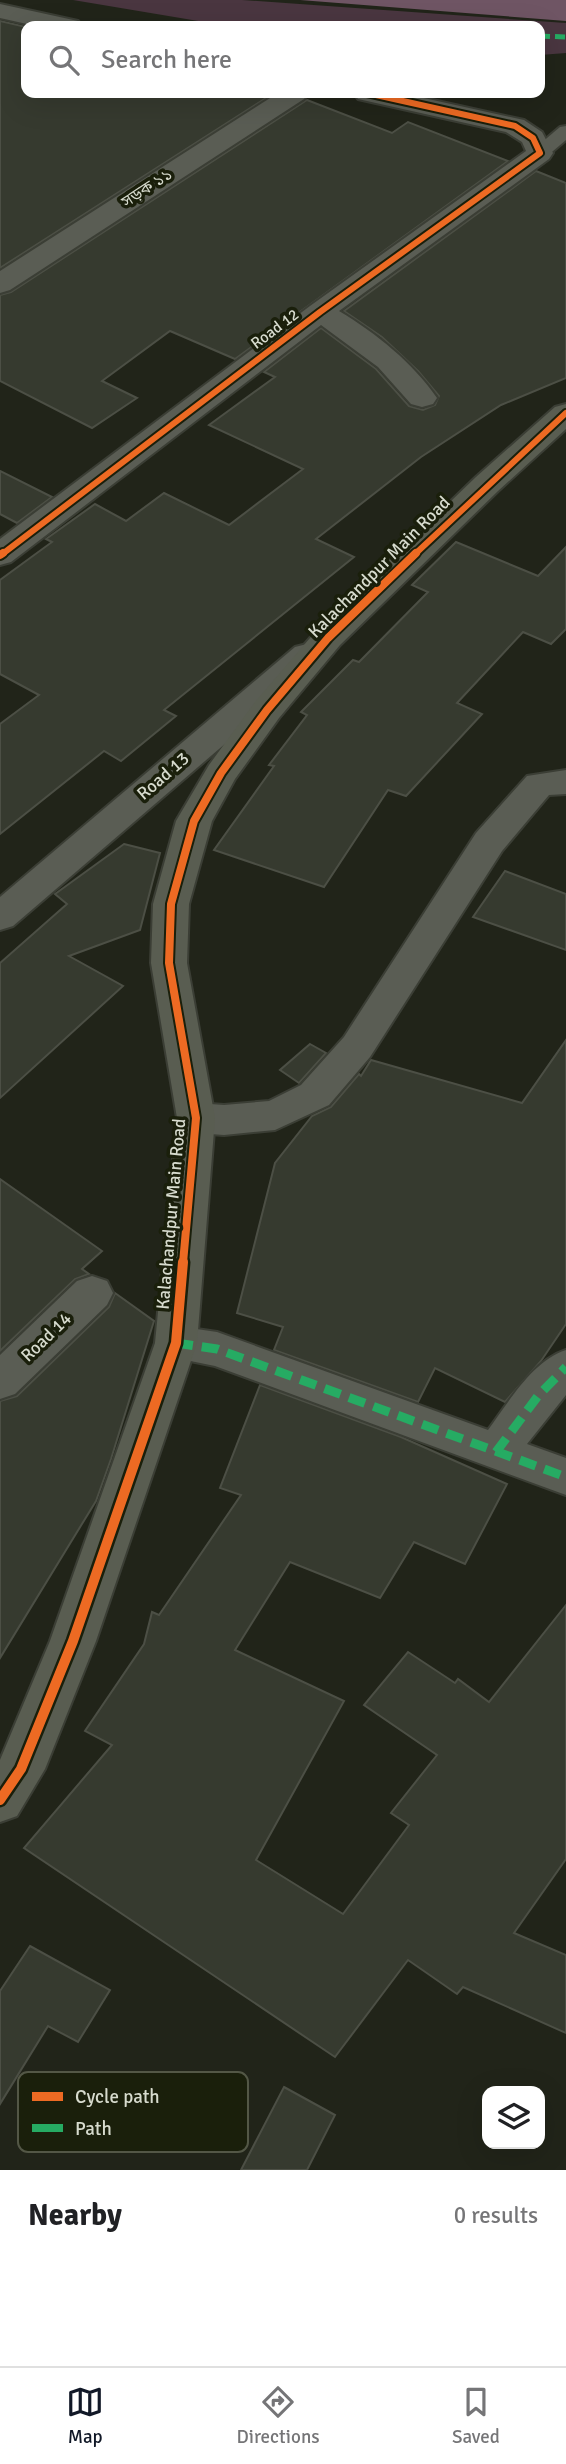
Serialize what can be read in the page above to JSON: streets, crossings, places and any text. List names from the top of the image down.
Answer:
{
  "streets": {
    "street": [
      "সড়ক ১১",
      "Road 12",
      "Kalachandpur Main Road",
      "Road 13",
      "Road 14"
    ]
  },
  "crossings": [
    ["Kalachandpur Main Road", "Road 13"]
  ],
  "legend": ["Cycle path", "Path"],
  "page": {
    "search": "Search here",
    "heading": ["Nearby", "0 results"],
    "nav": ["Map", "Directions", "Saved"]
  }
}
